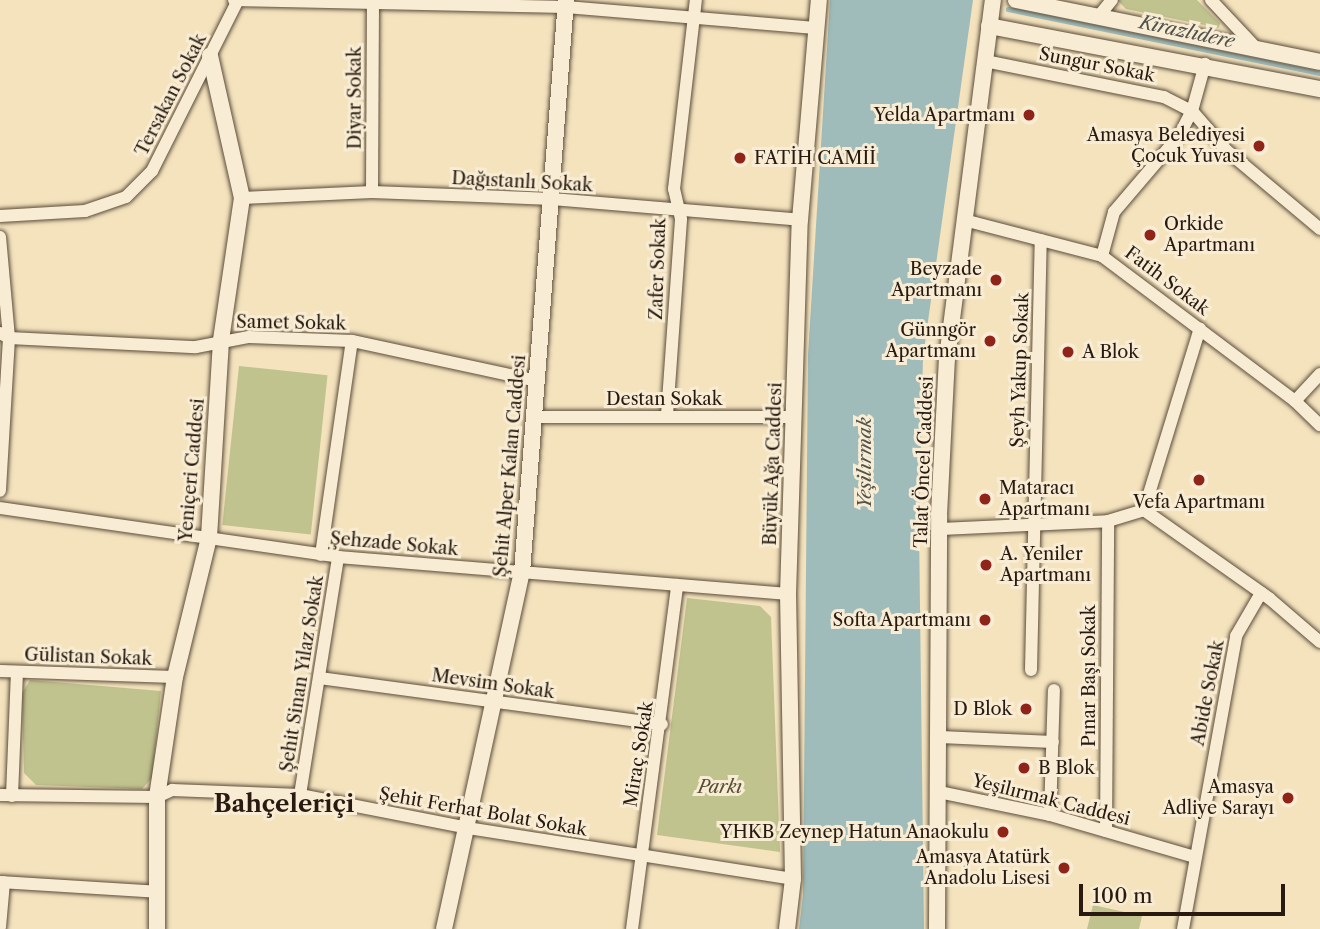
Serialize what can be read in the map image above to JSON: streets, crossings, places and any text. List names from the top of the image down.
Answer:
{
  "streets": {
    "street": [
      "Sungur Sokak",
      "Tersakan Sokak",
      "Diyar Sokak",
      "Dağıstanlı Sokak",
      "Zafer Sokak",
      "Fatih Sokak",
      "Samet Sokak",
      "Şeyh Yakup Sokak",
      "Destan Sokak",
      "Talat Öncel Caddesi",
      "Büyük Ağa Caddesi",
      "Şehit Alper Kalan Caddesi",
      "Yeniçeri Caddesi",
      "Şehzade Sokak",
      "Gülistan Sokak",
      "Şehit Sinan Yılaz Sokak",
      "Pınar Başı Sokak",
      "Mevsim Sokak",
      "Abide Sokak",
      "Miraç Sokak",
      "Yeşilırmak Caddesi",
      "Şehit Ferhat Bolat Sokak"
    ]
  },
  "crossings": [
    ["Sungur Sokak", "Talat Öncel Caddesi"],
    ["Tersakan Sokak", "Yeniçeri Caddesi"],
    ["Diyar Sokak", "Dağıstanlı Sokak"],
    ["Dağıstanlı Sokak", "Zafer Sokak"],
    ["Dağıstanlı Sokak", "Büyük Ağa Caddesi"],
    ["Dağıstanlı Sokak", "Şehit Alper Kalan Caddesi"],
    ["Dağıstanlı Sokak", "Yeniçeri Caddesi"],
    ["Zafer Sokak", "Destan Sokak"],
    ["Fatih Sokak", "Şeyh Yakup Sokak"],
    ["Fatih Sokak", "Talat Öncel Caddesi"],
    ["Samet Sokak", "Şehit Alper Kalan Caddesi"],
    ["Samet Sokak", "Yeniçeri Caddesi"],
    ["Destan Sokak", "Büyük Ağa Caddesi"],
    ["Destan Sokak", "Şehit Alper Kalan Caddesi"],
    ["Talat Öncel Caddesi", "Yeşilırmak Caddesi"],
    ["Büyük Ağa Caddesi", "Şehzade Sokak"],
    ["Büyük Ağa Caddesi", "Şehit Ferhat Bolat Sokak"],
    ["Şehit Alper Kalan Caddesi", "Şehzade Sokak"],
    ["Şehit Alper Kalan Caddesi", "Mevsim Sokak"],
    ["Şehit Alper Kalan Caddesi", "Şehit Ferhat Bolat Sokak"],
    ["Yeniçeri Caddesi", "Şehzade Sokak"],
    ["Yeniçeri Caddesi", "Gülistan Sokak"],
    ["Yeniçeri Caddesi", "Şehit Ferhat Bolat Sokak"],
    ["Şehzade Sokak", "Şehit Sinan Yılaz Sokak"],
    ["Şehzade Sokak", "Miraç Sokak"],
    ["Şehit Sinan Yılaz Sokak", "Mevsim Sokak"],
    ["Şehit Sinan Yılaz Sokak", "Şehit Ferhat Bolat Sokak"],
    ["Pınar Başı Sokak", "Yeşilırmak Caddesi"],
    ["Mevsim Sokak", "Miraç Sokak"],
    ["Abide Sokak", "Yeşilırmak Caddesi"],
    ["Miraç Sokak", "Şehit Ferhat Bolat Sokak"]
  ],
  "districts": ["Bahçeleriçi"],
  "water": ["Kirazlıdere", "Yeşilırmak"],
  "parks": ["Parkı"],
  "places": [
    "Yelda Apartmanı",
    "Amasya Belediyesi Çocuk Yuvası",
    "FATİH CAMİİ",
    "Orkide Apartmanı",
    "Beyzade Apartmanı",
    "Günngör Apartmanı",
    "A Blok",
    "Vefa Apartmanı",
    "Mataracı Apartmanı",
    "A. Yeniler Apartmanı",
    "Softa Apartmanı",
    "D Blok",
    "B Blok",
    "Amasya Adliye Sarayı",
    "YHKB Zeynep Hatun Anaokulu",
    "Amasya Atatürk Anadolu Lisesi"
  ],
  "scale_bar": "100 m"
}
